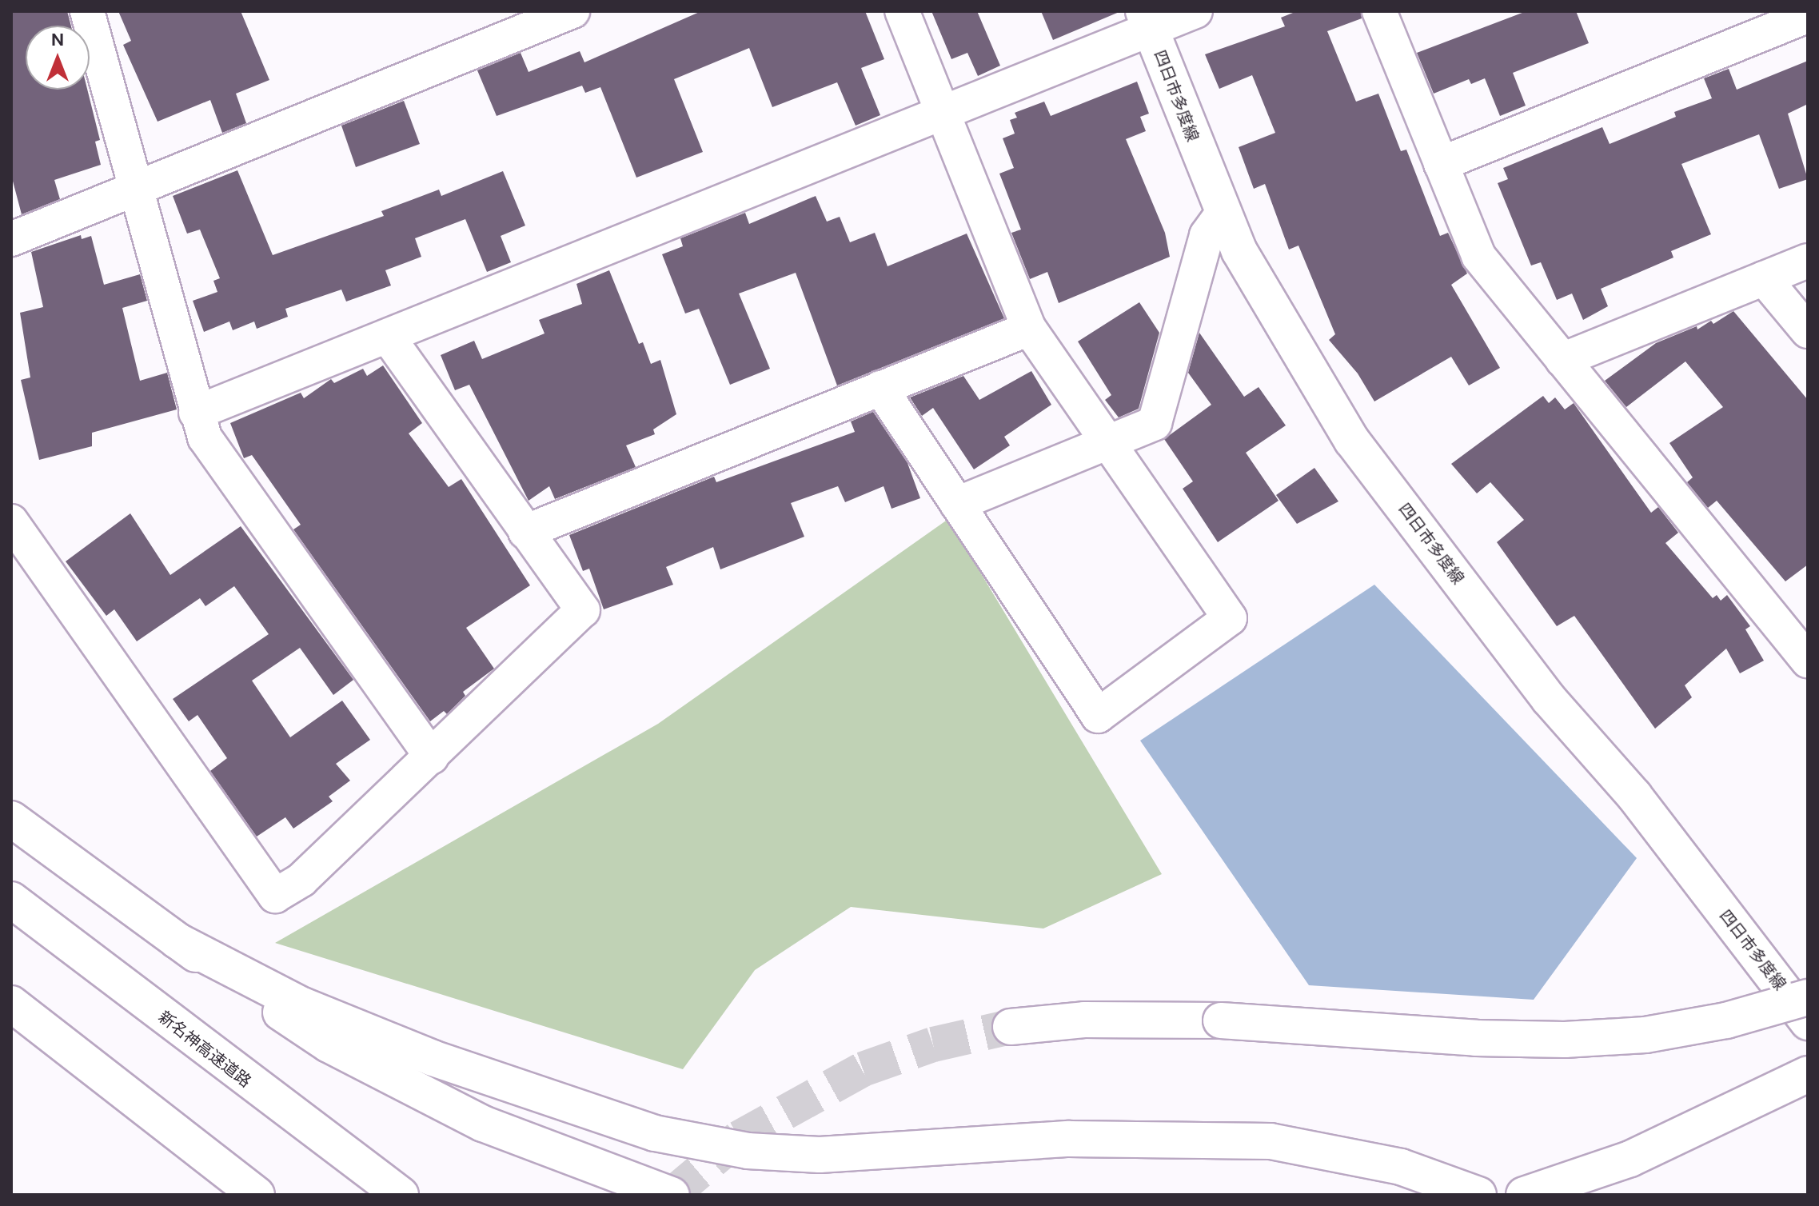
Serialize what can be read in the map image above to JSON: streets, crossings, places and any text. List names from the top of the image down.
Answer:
{
  "streets": {
    "main road": ["四日市多度線", "新名神高速道路"]
  },
  "north": "top"
}
